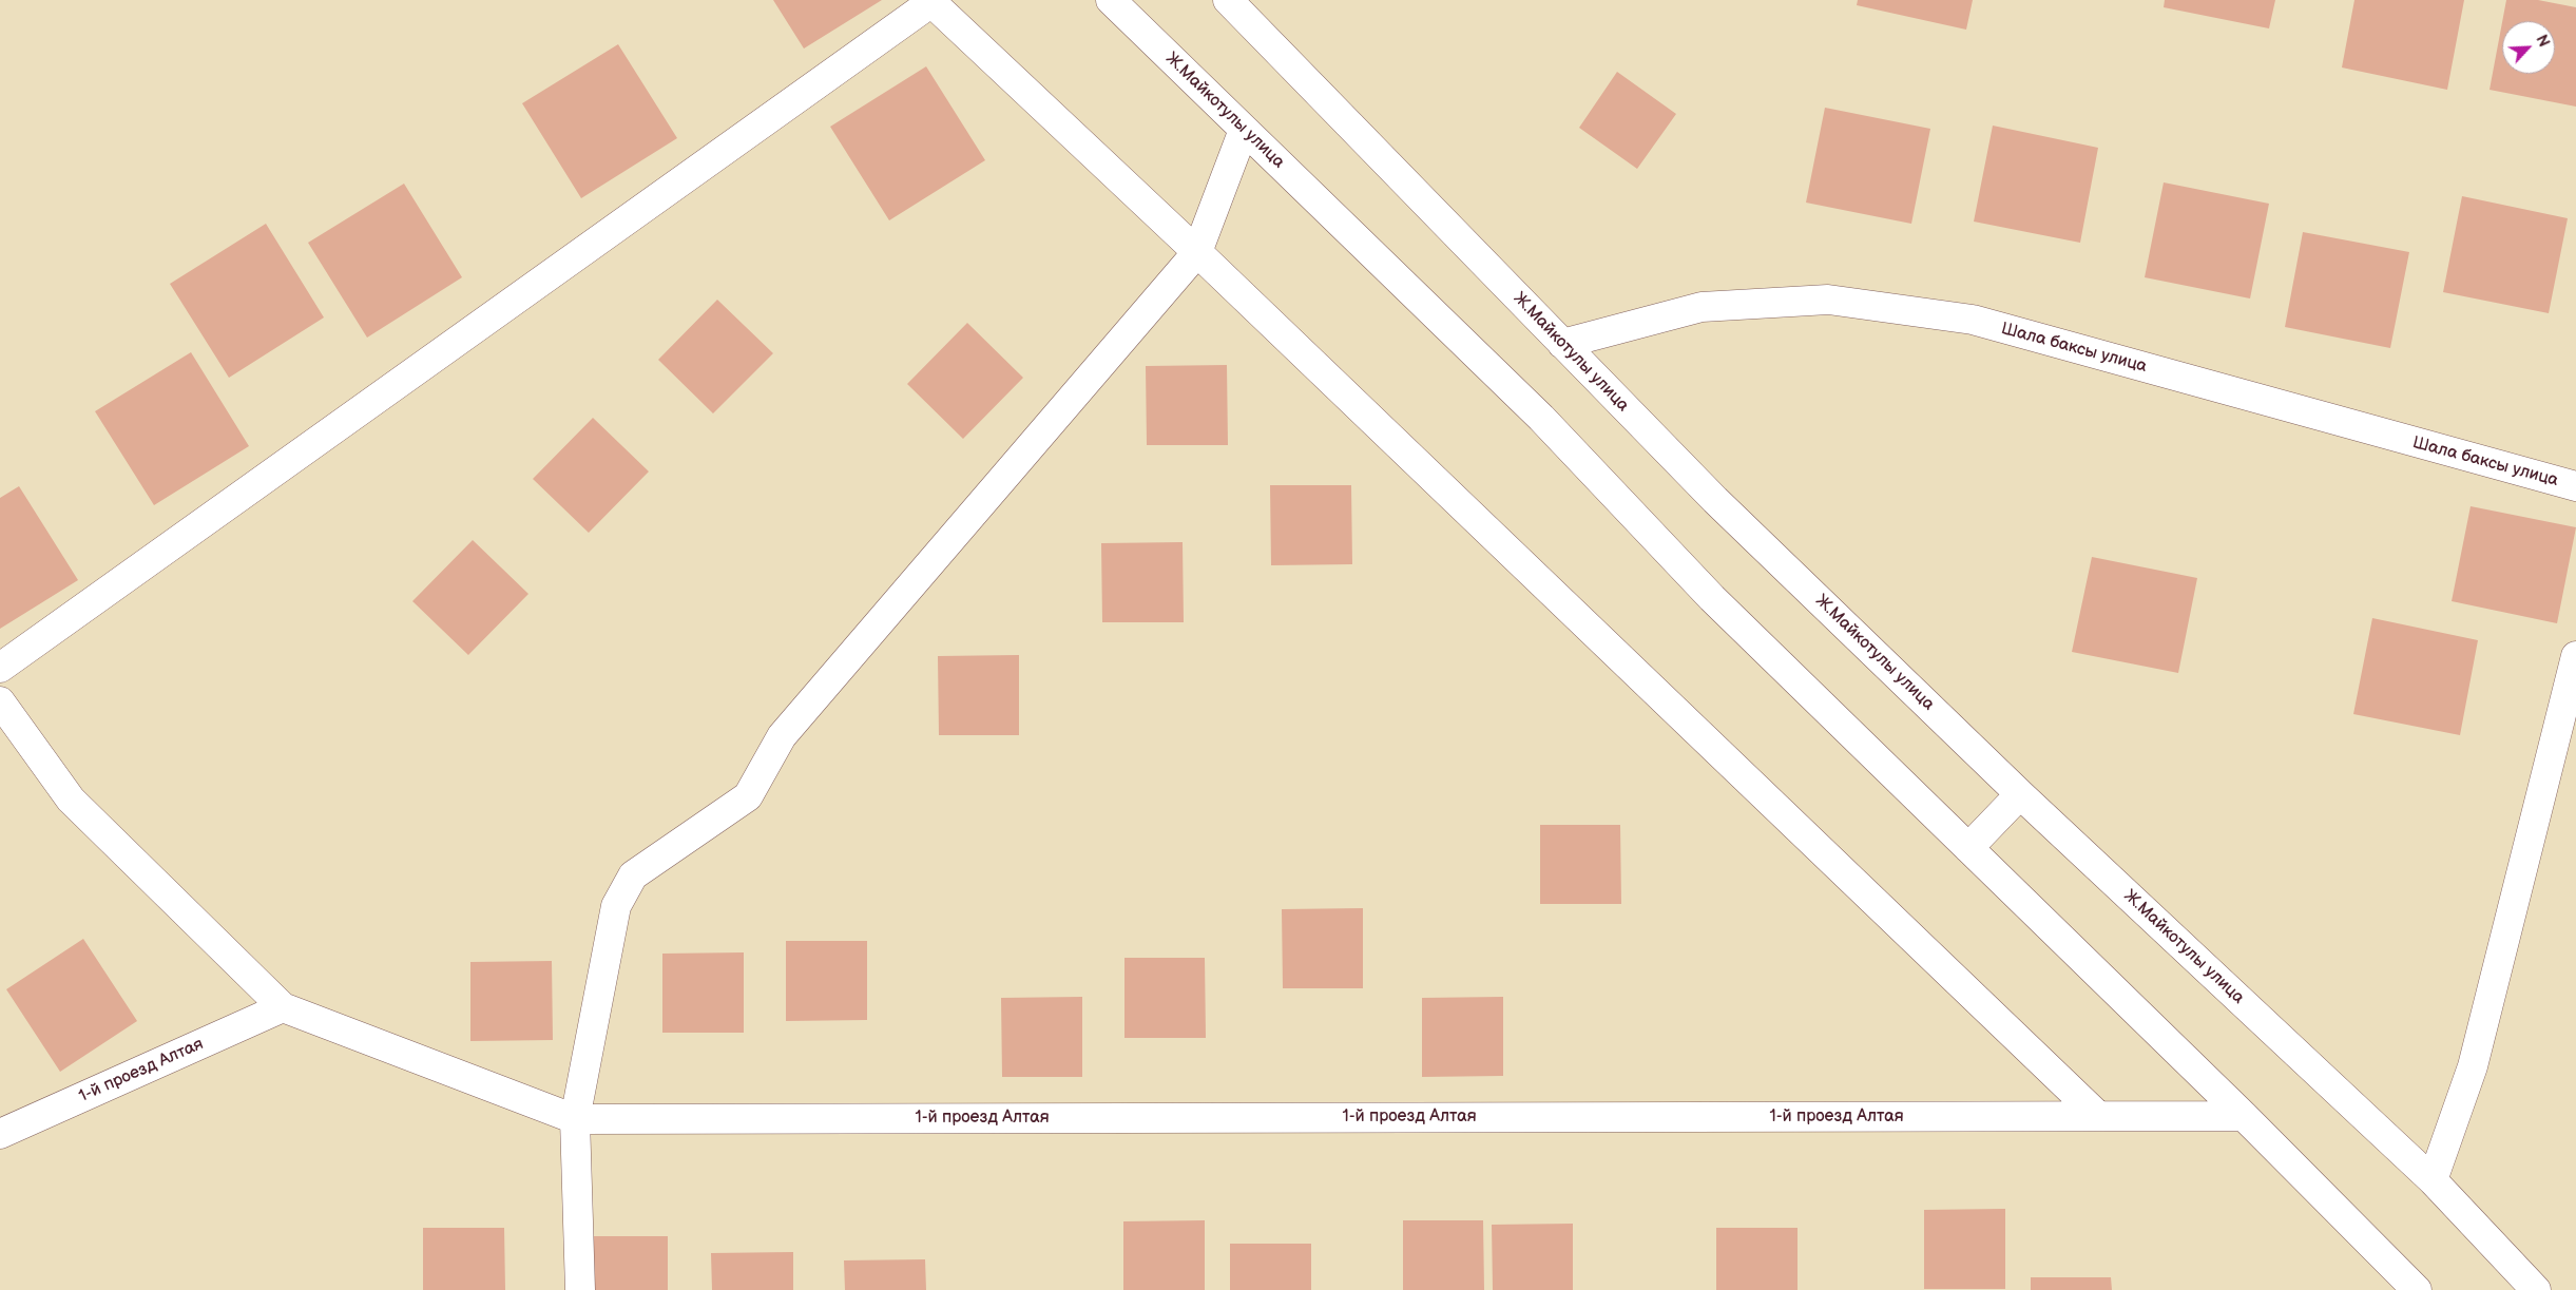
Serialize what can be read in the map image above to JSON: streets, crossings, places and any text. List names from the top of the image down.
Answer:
{
  "streets": {
    "street": ["Ж.Майкотулы улица", "Шала баксы улица", "1-й проезд Алтая"]
  },
  "crossings": [
    ["Ж.Майкотулы улица", "Шала баксы улица"],
    ["Ж.Майкотулы улица", "1-й проезд Алтая"]
  ],
  "north": "top right"
}
